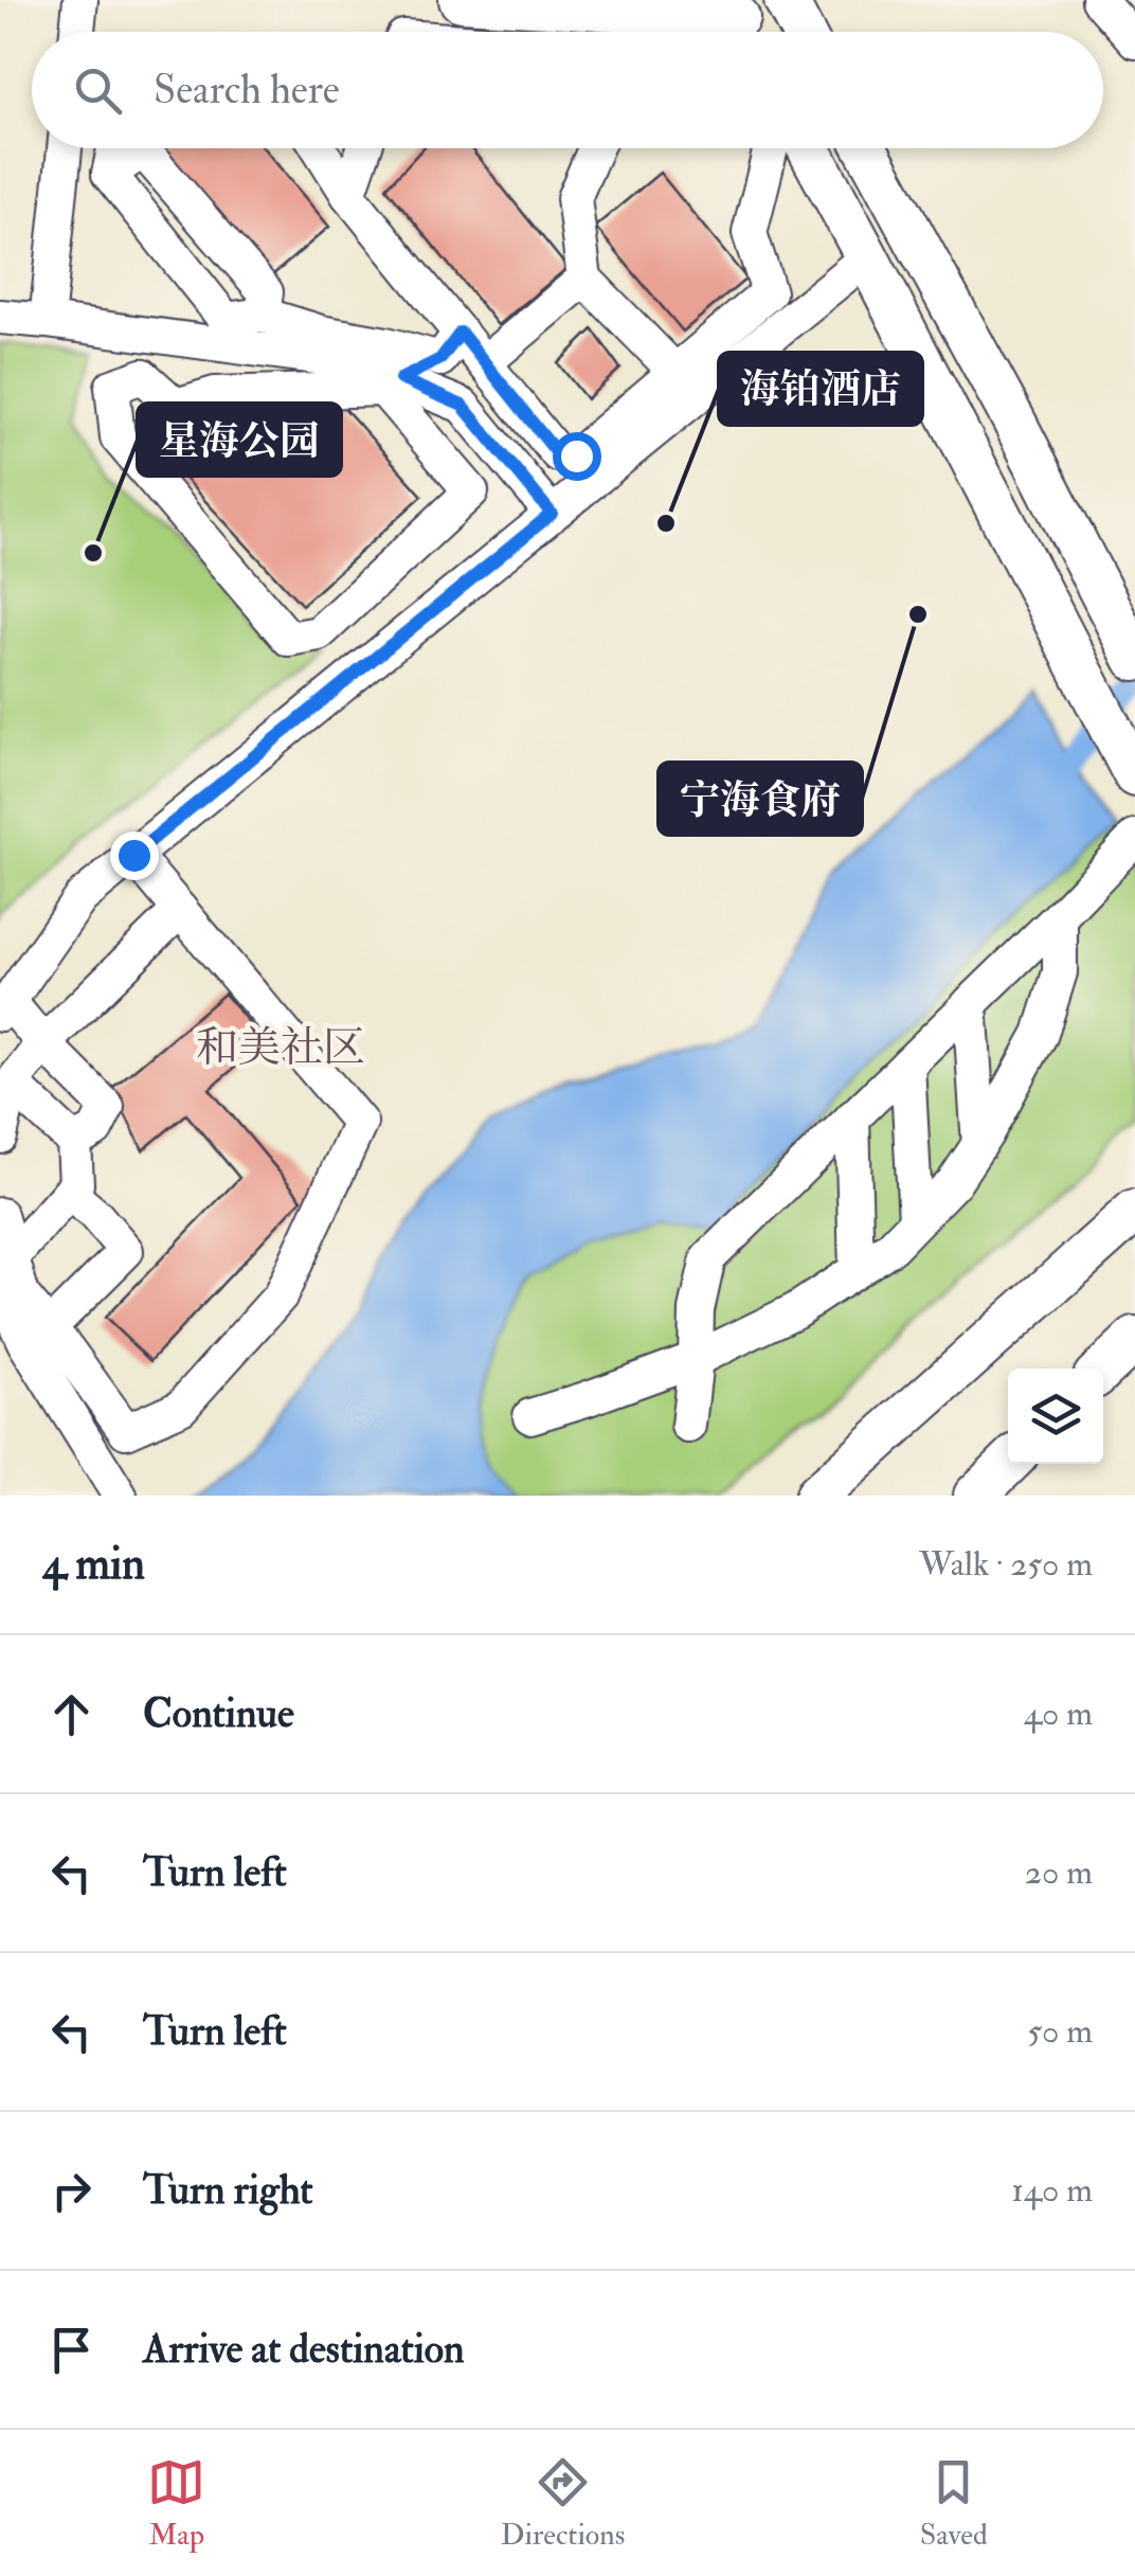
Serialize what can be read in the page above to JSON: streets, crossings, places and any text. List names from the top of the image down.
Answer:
{
  "districts": ["和美社区"],
  "places": ["海铂酒店", "星海公园", "宁海食府"],
  "page": {
    "search": "Search here",
    "heading": ["4 min", "Walk · 250 m"],
    "list": [
      ["Continue", "40 m"],
      ["Turn left", "20 m"],
      ["Turn left", "50 m"],
      ["Turn right", "140 m"],
      "Arrive at destination"
    ],
    "nav": ["Map", "Directions", "Saved"]
  }
}
